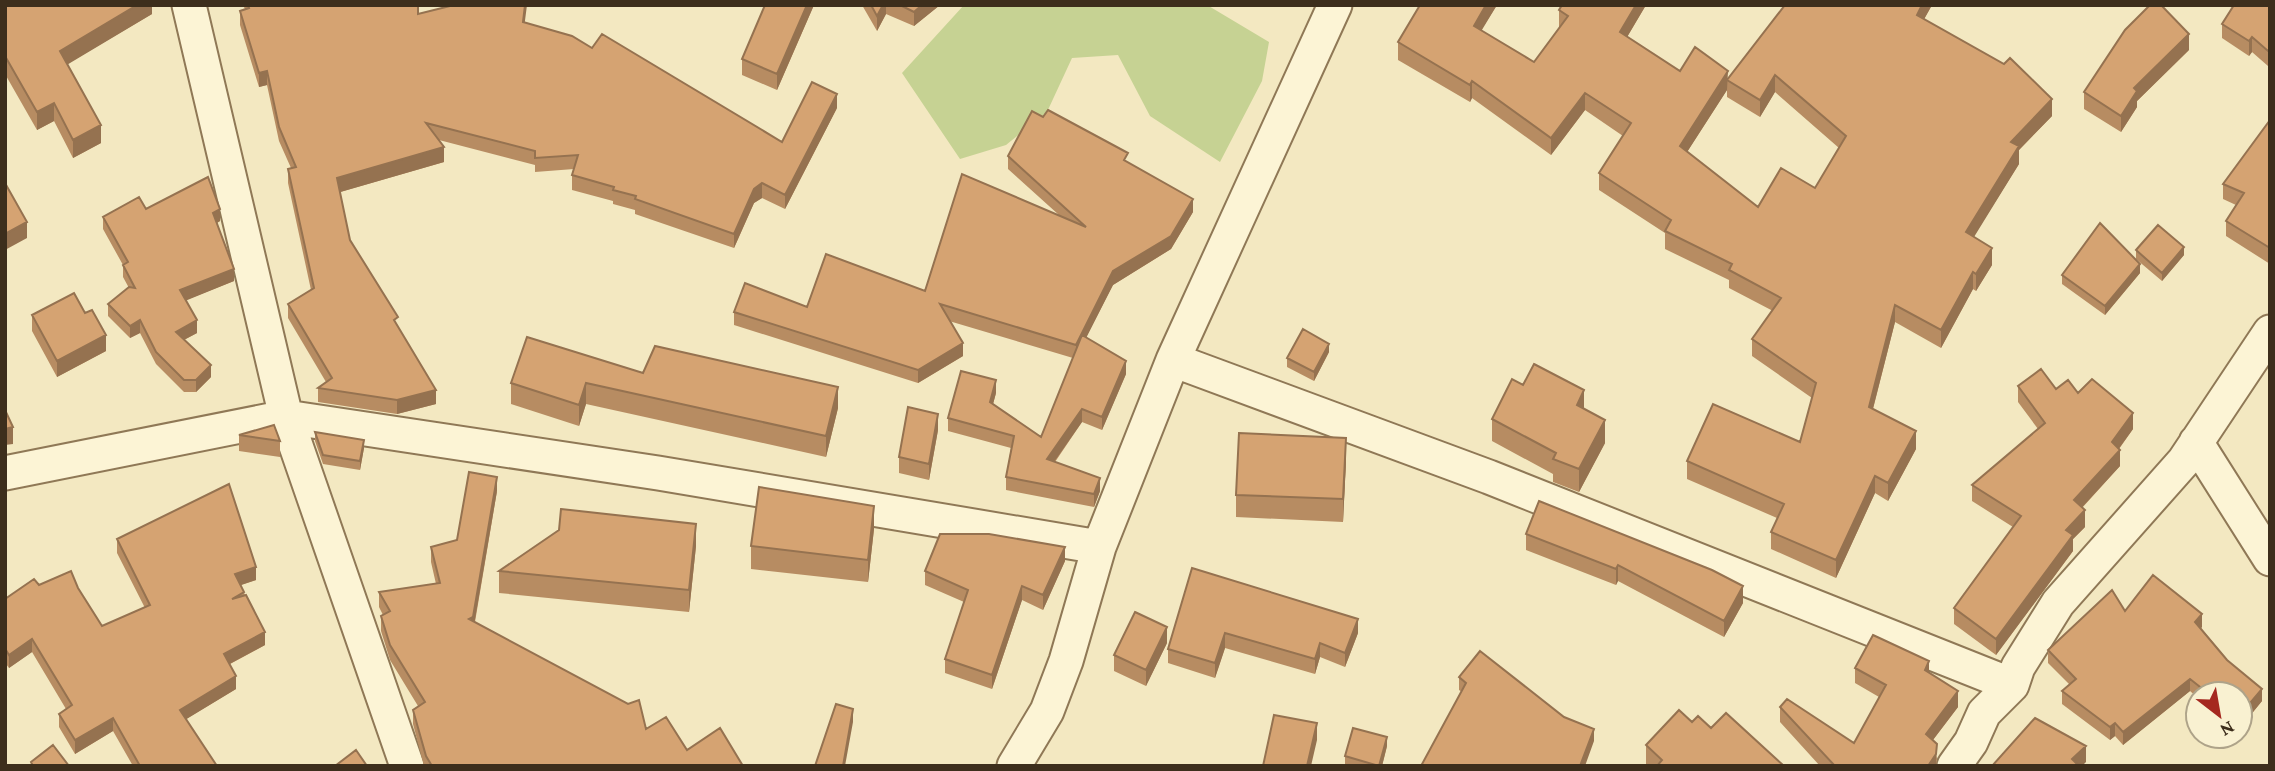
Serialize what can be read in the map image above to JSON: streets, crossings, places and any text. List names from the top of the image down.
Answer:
{
  "north": "bottom right"
}
